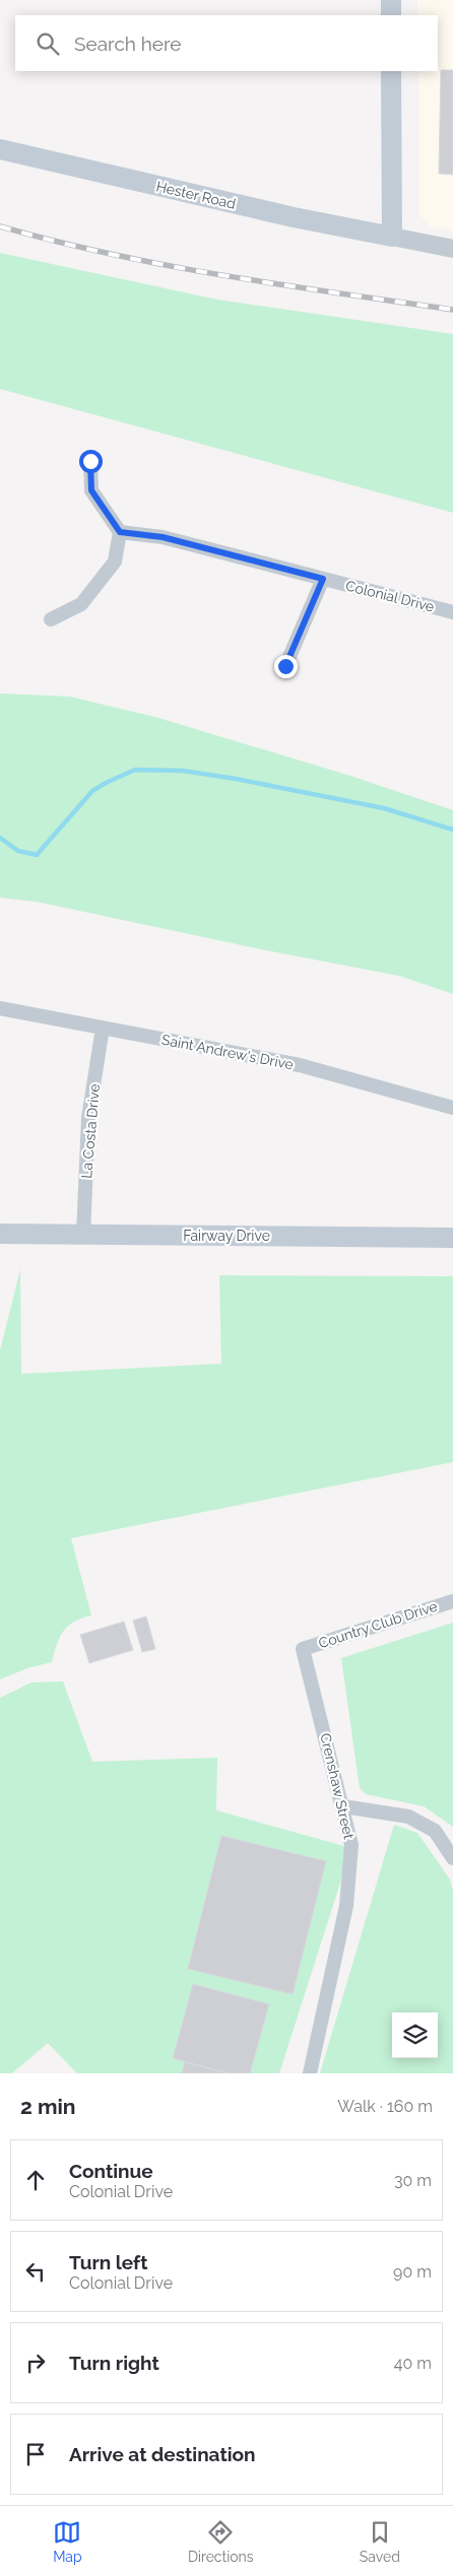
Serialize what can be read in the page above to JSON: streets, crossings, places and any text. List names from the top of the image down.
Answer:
{
  "streets": {
    "main road": ["Hester Road", "Fairway Drive"],
    "street": [
      "Colonial Drive",
      "Saint Andrew's Drive",
      "La Costa Drive",
      "Country Club Drive",
      "Crenshaw Street"
    ]
  },
  "crossings": [
    ["Saint Andrew's Drive", "La Costa Drive"],
    ["La Costa Drive", "Fairway Drive"],
    ["Country Club Drive", "Crenshaw Street"]
  ],
  "page": {
    "search": "Search here",
    "heading": ["2 min", "Walk · 160 m"],
    "list": [
      ["Continue", "Colonial Drive", "30 m"],
      ["Turn left", "Colonial Drive", "90 m"],
      ["Turn right", "40 m"],
      "Arrive at destination"
    ],
    "nav": ["Map", "Directions", "Saved"]
  }
}
